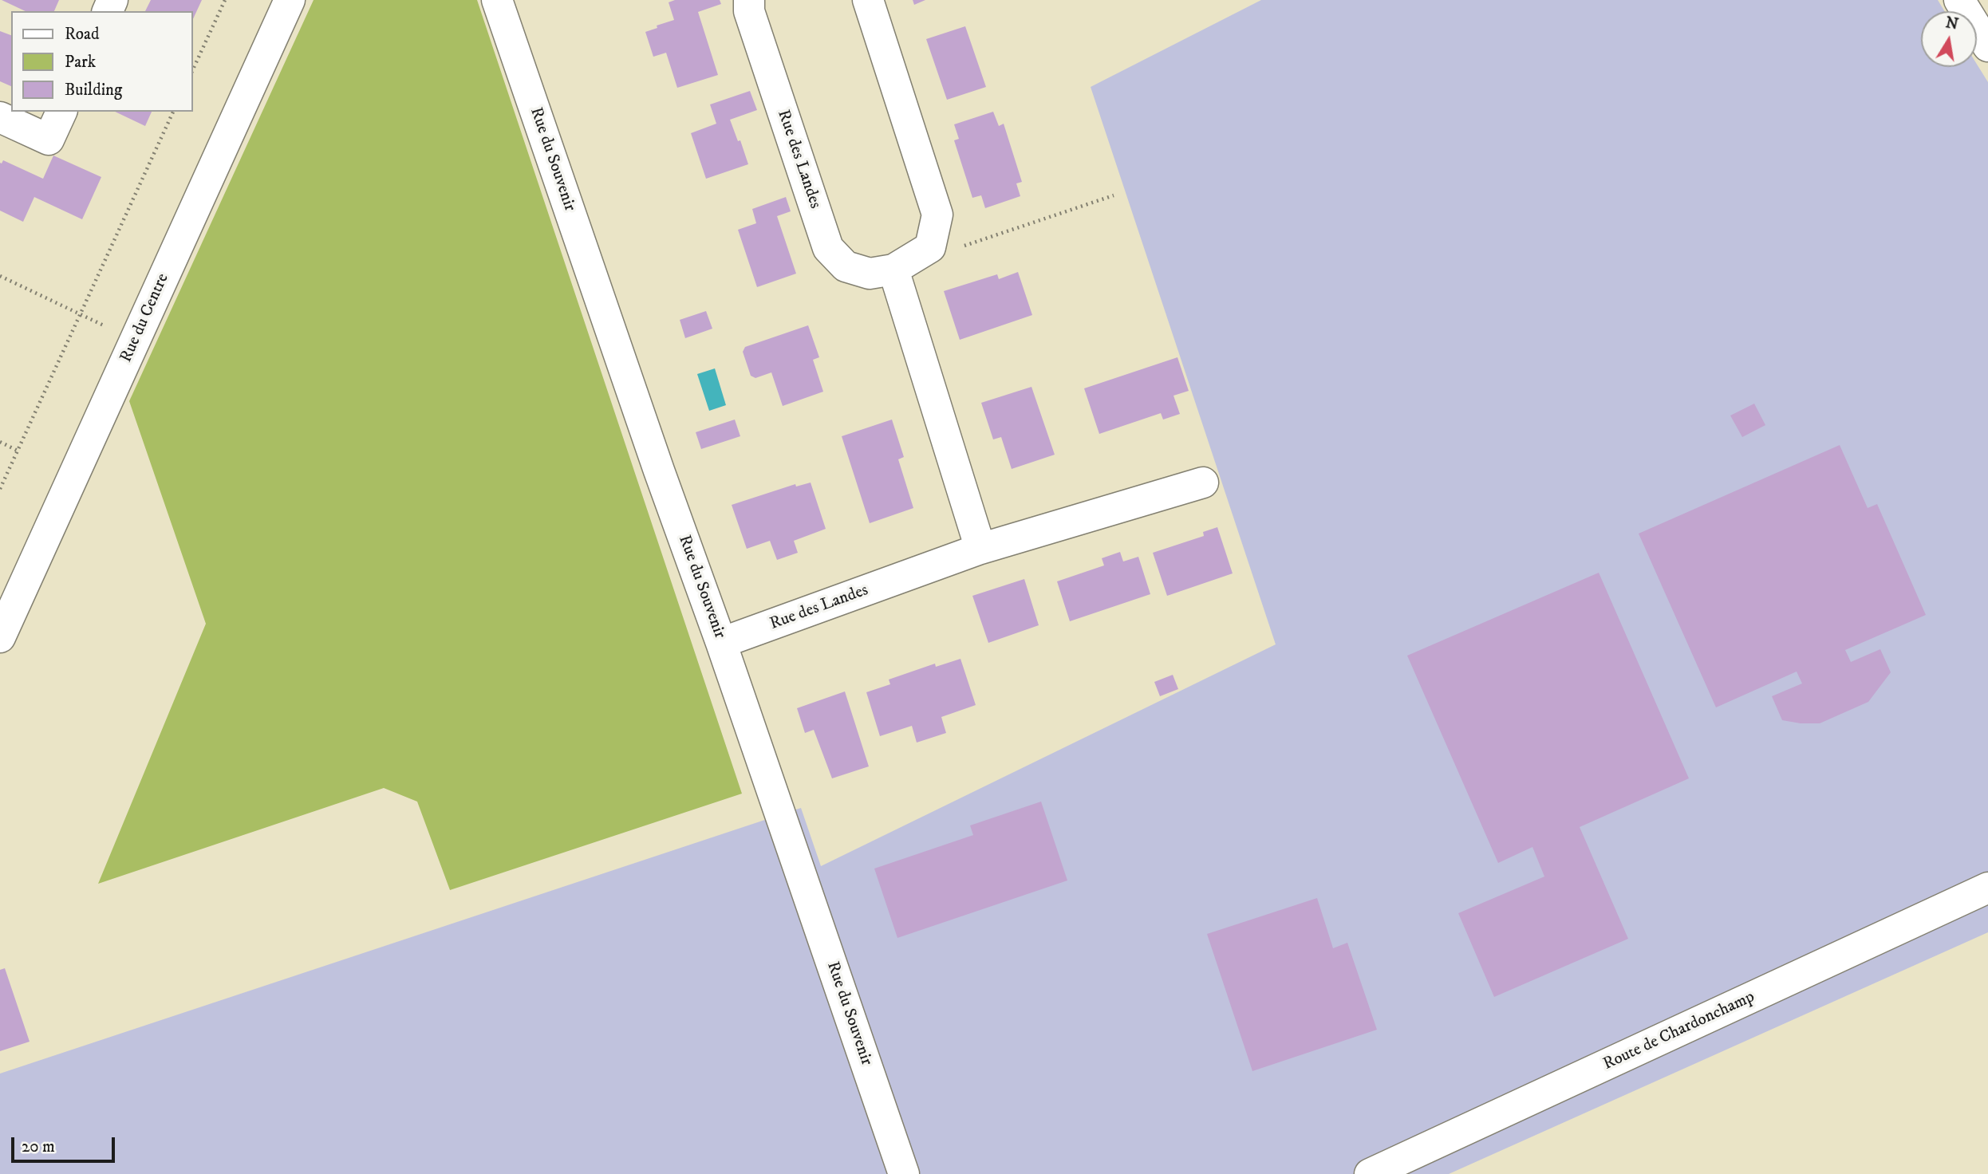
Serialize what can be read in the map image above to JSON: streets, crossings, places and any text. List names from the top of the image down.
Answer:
{
  "streets": {
    "street": [
      "Rue du Souvenir",
      "Rue des Landes",
      "Rue du Centre",
      "Route de Chardonchamp"
    ]
  },
  "crossings": [
    ["Rue du Souvenir", "Rue des Landes"]
  ],
  "legend": ["Road", "Park", "Building"],
  "scale_bar": "20 m",
  "north": "top"
}
